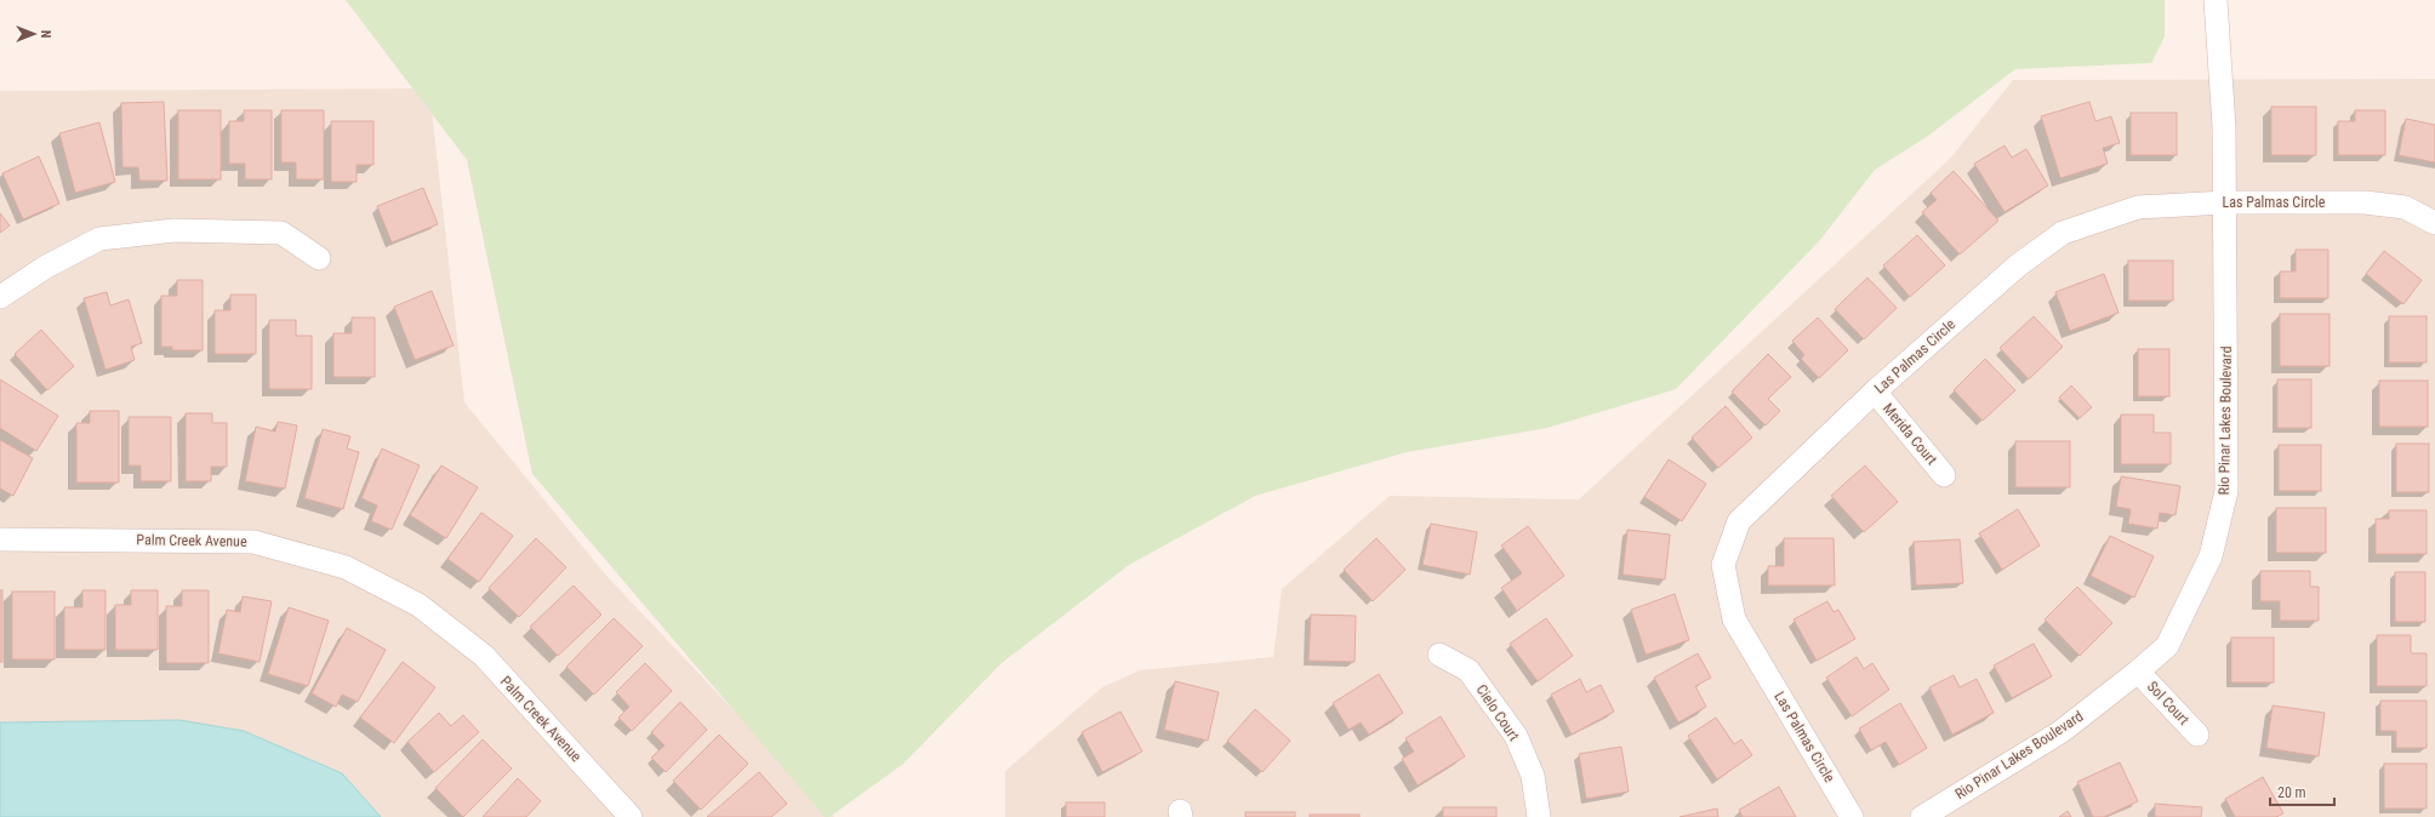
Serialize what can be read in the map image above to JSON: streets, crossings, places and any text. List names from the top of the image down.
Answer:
{
  "streets": {
    "street": [
      "Las Palmas Circle",
      "Rio Pinar Lakes Boulevard",
      "Merida Court",
      "Palm Creek Avenue",
      "Sol Court",
      "Cielo Court"
    ]
  },
  "crossings": [
    ["Las Palmas Circle", "Rio Pinar Lakes Boulevard"],
    ["Las Palmas Circle", "Merida Court"],
    ["Rio Pinar Lakes Boulevard", "Sol Court"]
  ],
  "scale_bar": "20 m",
  "north": "right"
}
